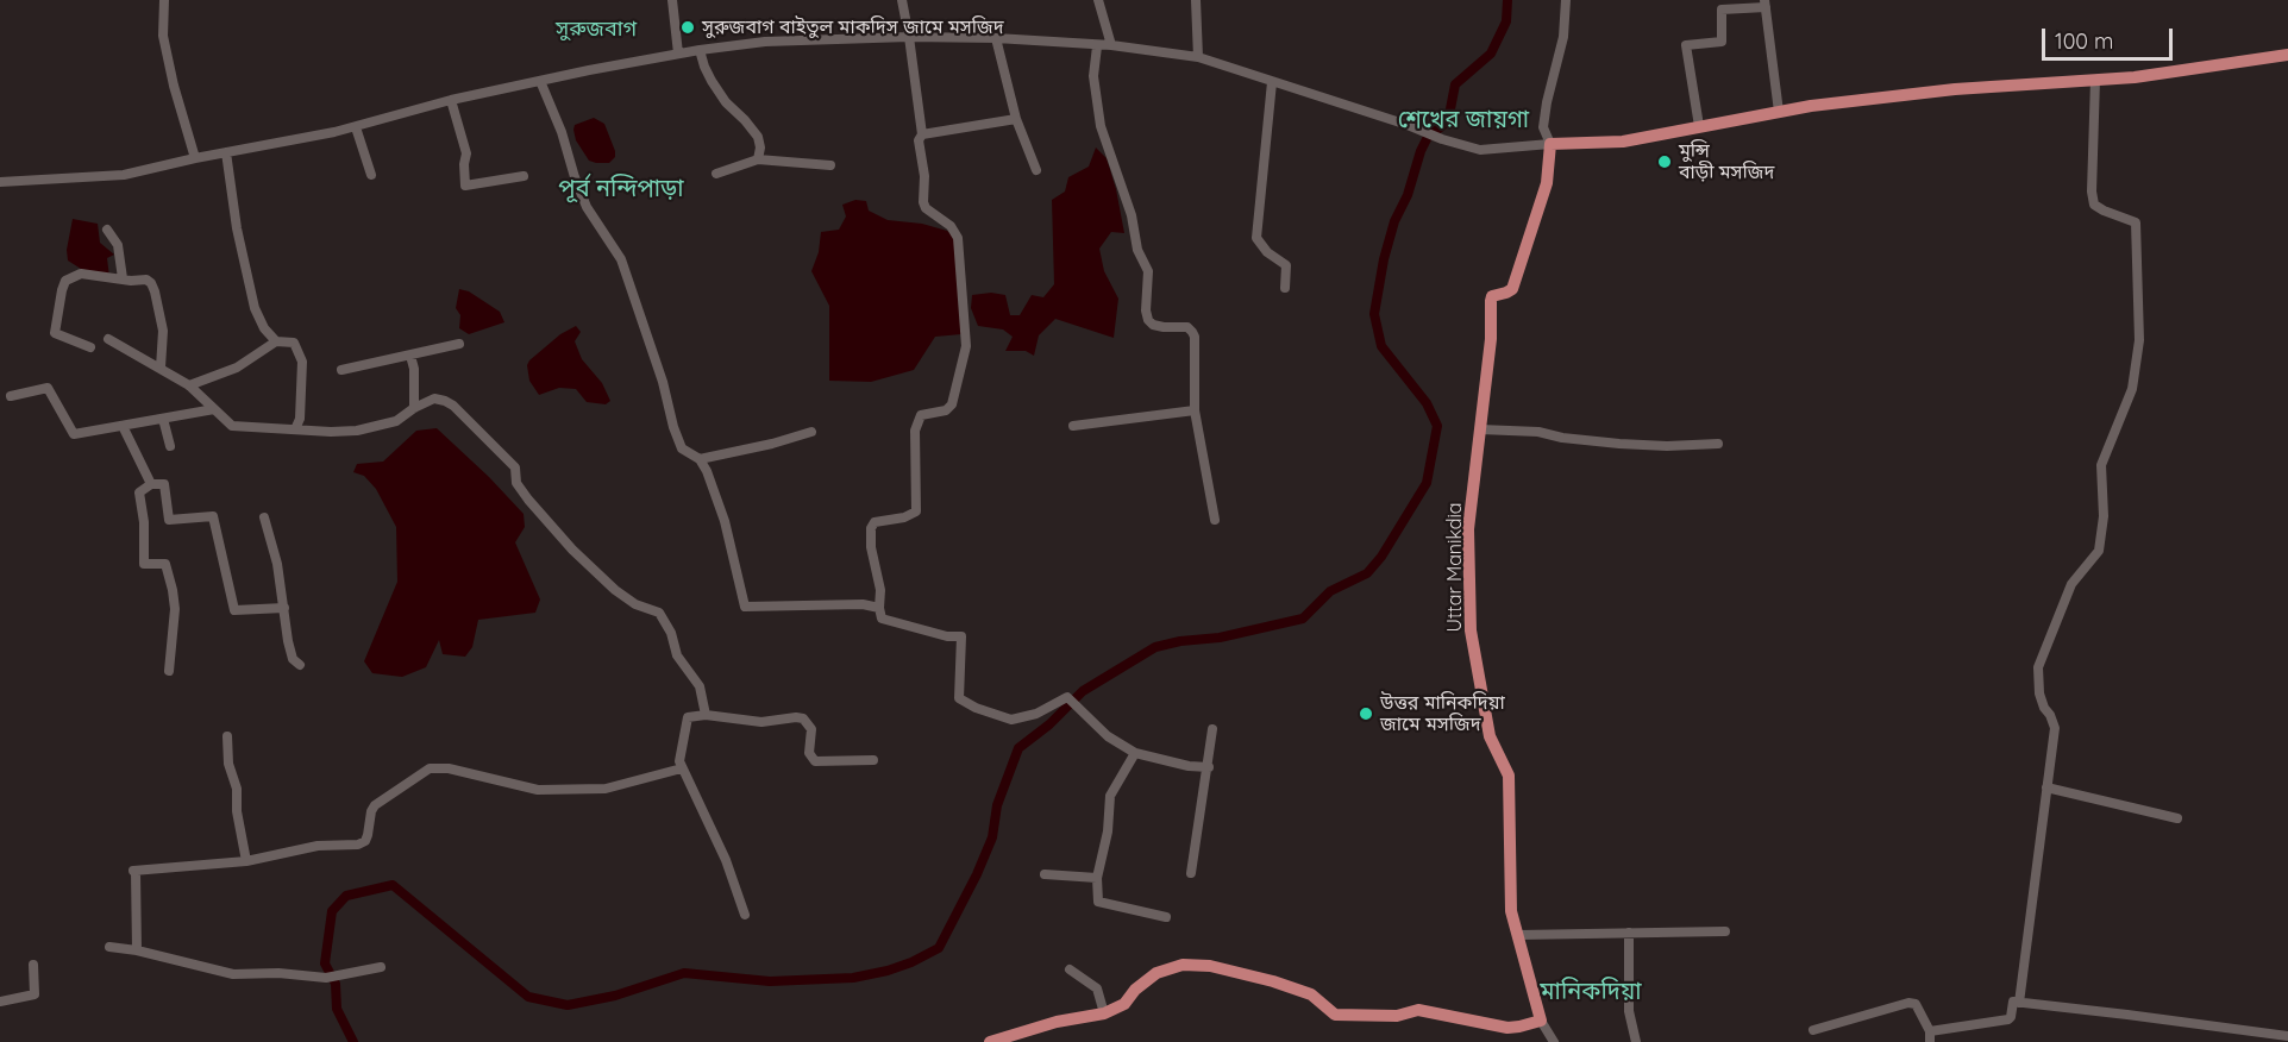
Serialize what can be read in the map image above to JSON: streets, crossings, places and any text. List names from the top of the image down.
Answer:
{
  "streets": {
    "main road": ["Uttar Manikdia"]
  },
  "districts": [
    "সুরুজবাগ",
    "শেখের জায়গা",
    "পূর্ব নন্দিপাড়া",
    "মানিকদিয়া"
  ],
  "places": ["সুরুজবাগ বাইতুল মাকদিস জামে মসজিদ", "মুন্সি বাড়ী মসজিদ", "উত্তর মানিকদিয়া জামে মসজিদ"],
  "scale_bar": "100 m"
}
